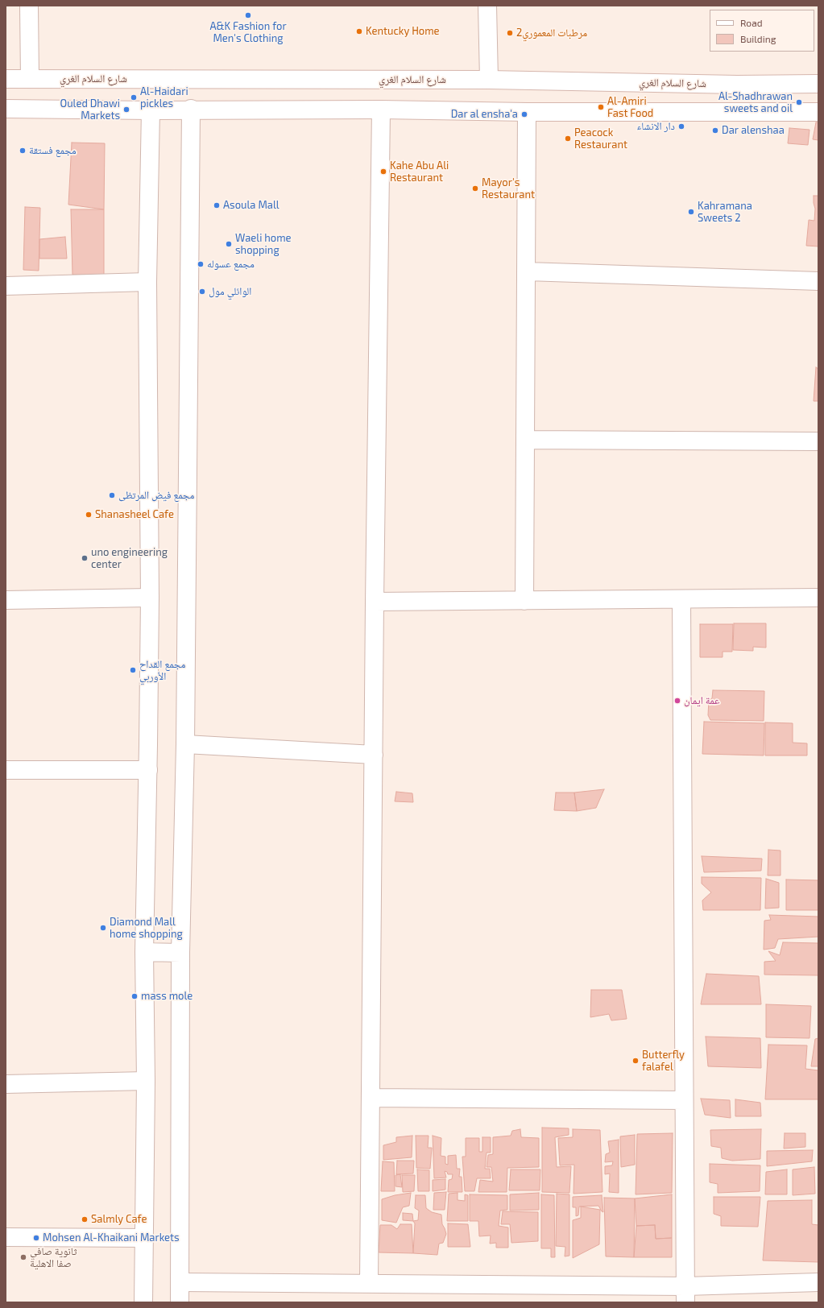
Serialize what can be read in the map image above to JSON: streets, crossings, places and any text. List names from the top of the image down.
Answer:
{
  "streets": {
    "street": ["شارع السلام الغري"]
  },
  "places": [
    "A&K Fashion for Men's Clothing",
    "Kentucky Home",
    "مرطبات المعموري2",
    "Al-Haidari pickles",
    "Al-Shadhrawan sweets and oil",
    "Al-Amiri Fast Food",
    "Ouled Dhawi Markets",
    "Dar al ensha'a",
    "دار الانشاء",
    "Dar alenshaa",
    "Peacock Restaurant",
    "مجمع فستقة",
    "Kahe Abu Ali Restaurant",
    "Mayor's Restaurant",
    "Asoula Mall",
    "Kahramana Sweets 2",
    "Waeli home shopping",
    "مجمع عسوله",
    "الوائلي مول",
    "مجمع فيض المرتظى",
    "Shanasheel Cafe",
    "uno engineering center",
    "مجمع القداح الأوربي",
    "عمة ايمان",
    "Diamond Mall home shopping",
    "mass mole",
    "Butterfly falafel",
    "Salmly Cafe",
    "Mohsen Al-Khaikani Markets",
    "ثانوية صافي صفا الاهلية"
  ],
  "legend": ["Road", "Building"]
}
